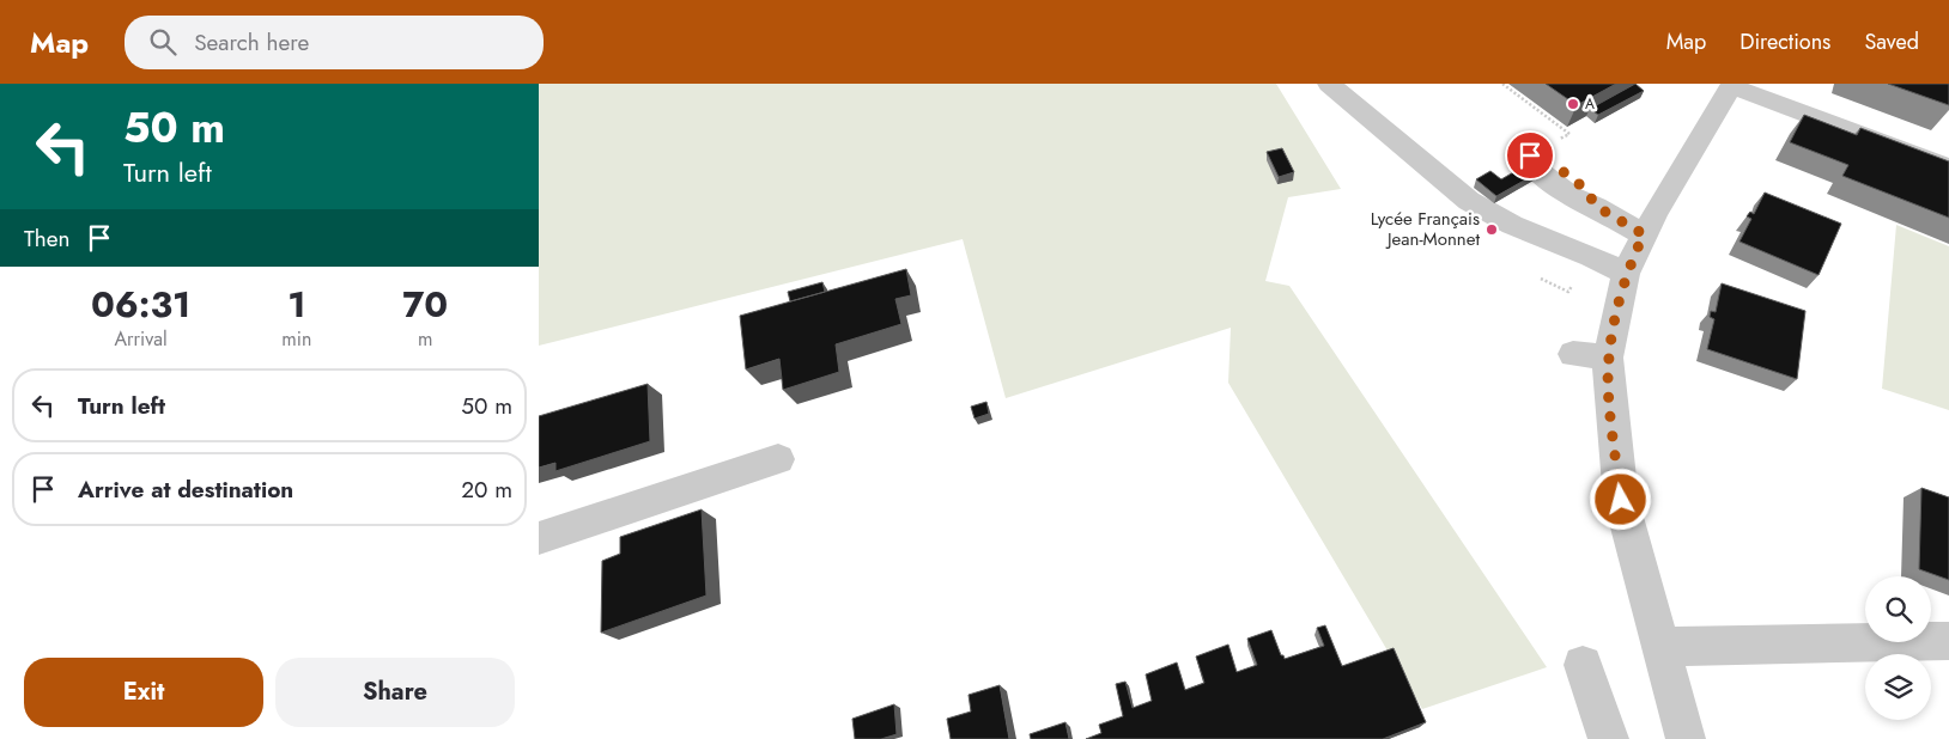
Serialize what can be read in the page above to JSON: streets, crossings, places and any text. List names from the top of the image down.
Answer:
{
  "places": ["A", "Lycée Français Jean-Monnet"],
  "page": {
    "header": "Map",
    "search": "Search here",
    "nav": ["Map", "Directions", "Saved"],
    "turn": ["50 m", "Turn left"],
    "then": "Then",
    "eta": [
      "06:31",
      "Arrival",
      "1",
      "min",
      "70",
      "m"
    ],
    "list": [
      {
        "name": "Turn left",
        "value": "50 m"
      },
      {
        "name": "Arrive at destination",
        "value": "20 m"
      }
    ],
    "buttons": ["Exit", "Share"]
  }
}
